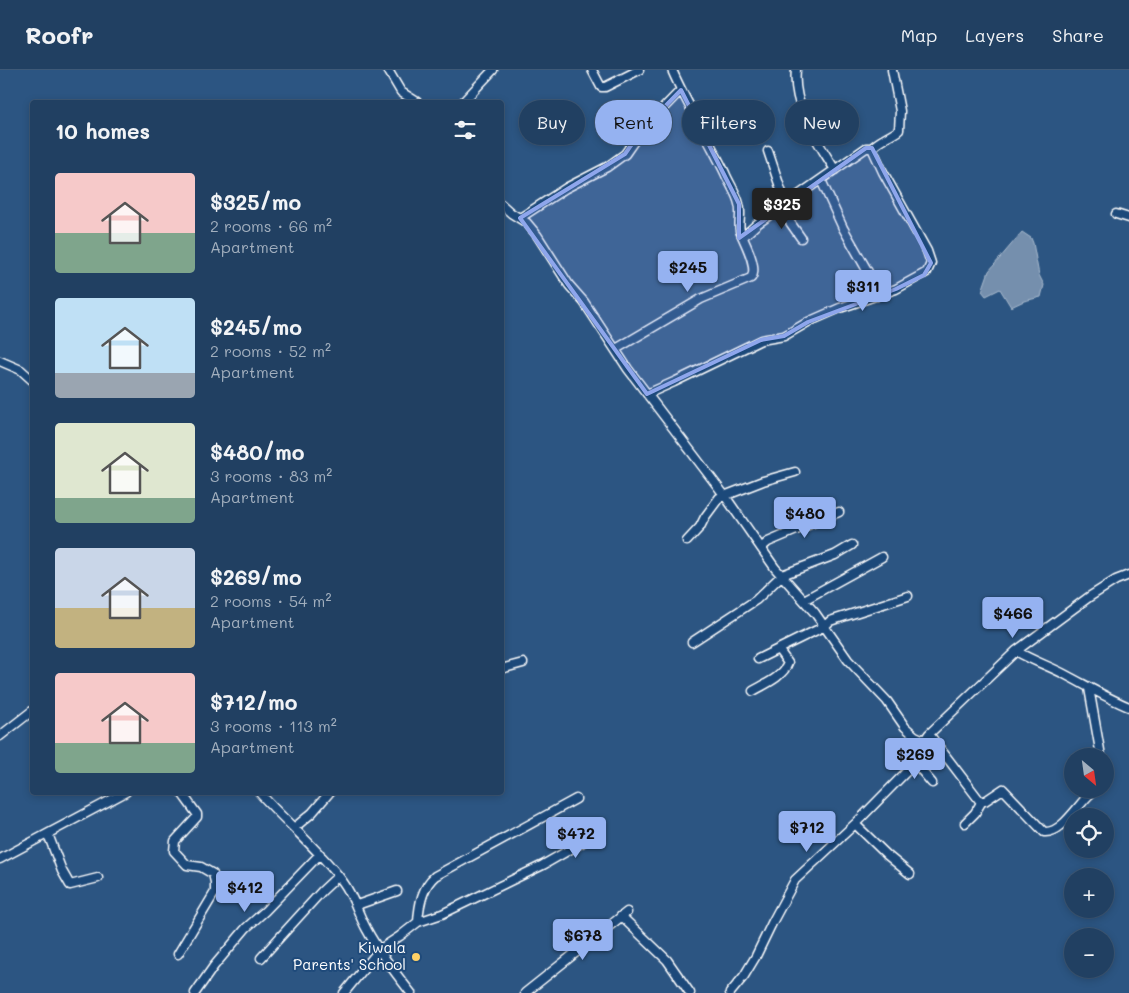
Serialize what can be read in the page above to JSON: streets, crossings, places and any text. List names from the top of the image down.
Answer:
{
  "places": ["Kiwala Parents' School"],
  "north": "bottom right",
  "page": {
    "header": "Roofr",
    "nav": ["Map", "Layers", "Share"],
    "chip": [
      "Buy",
      "Rent",
      "Filters",
      "New"
    ],
    "heading": "10 homes",
    "list": [
      {
        "name": "$325/mo",
        "note": "2 rooms · 66 m² · Apartment"
      },
      {
        "name": "$245/mo",
        "note": "2 rooms · 52 m² · Apartment"
      },
      {
        "name": "$480/mo",
        "note": "3 rooms · 83 m² · Apartment"
      },
      {
        "name": "$269/mo",
        "note": "2 rooms · 54 m² · Apartment"
      },
      {
        "name": "$712/mo",
        "note": "3 rooms · 113 m² · Apartment"
      }
    ],
    "price": [
      "$325",
      "$245",
      "$311",
      "$480",
      "$466",
      "$269",
      "$712",
      "$472",
      "$412",
      "$678"
    ],
    "map_buttons": ["+", "−"]
  }
}
